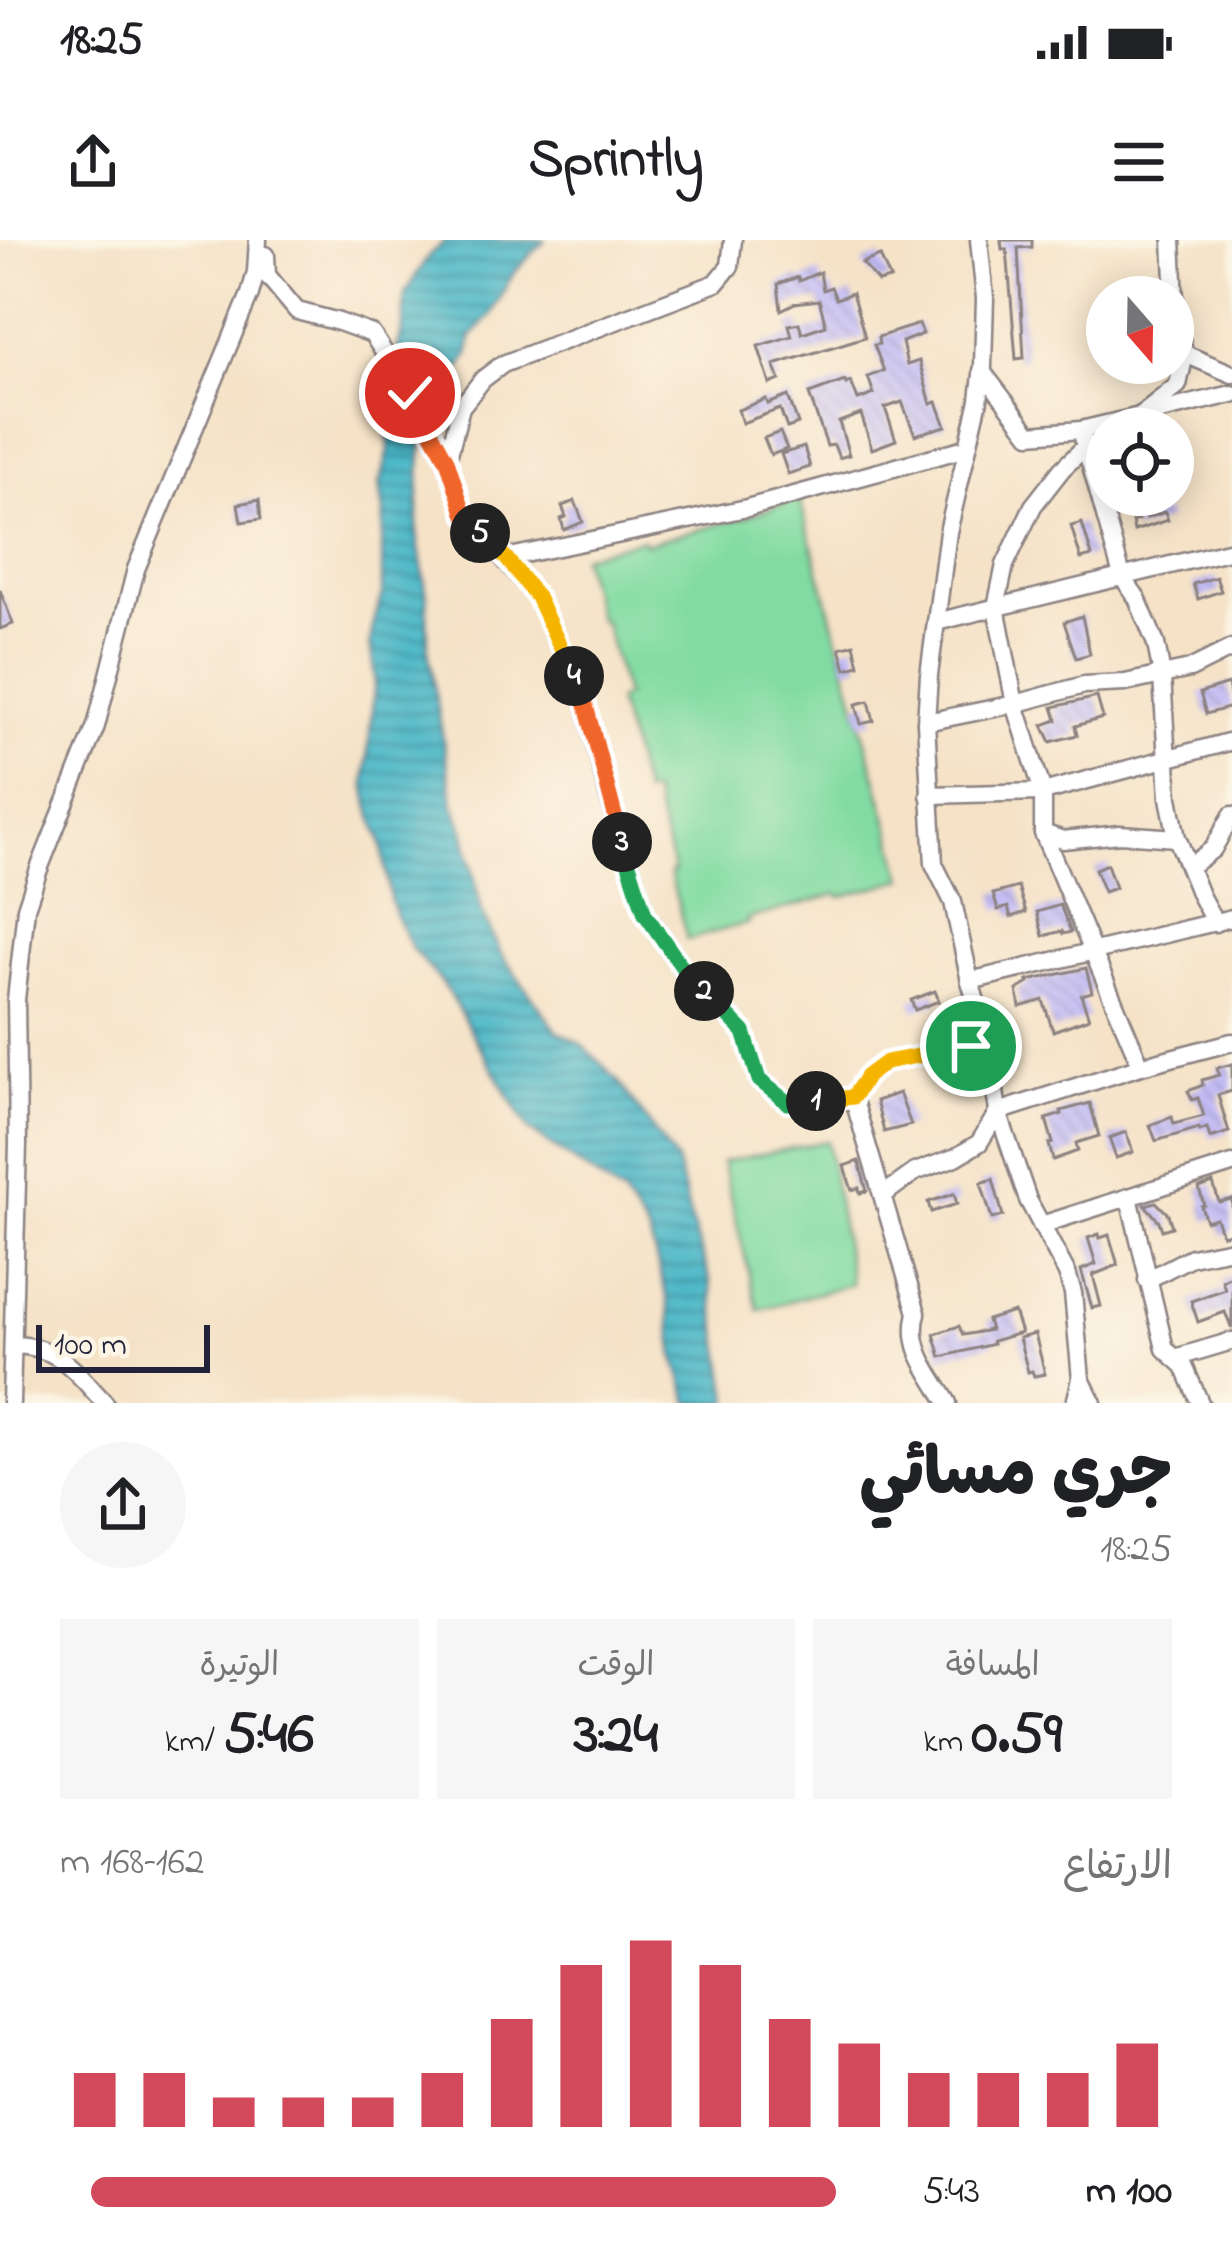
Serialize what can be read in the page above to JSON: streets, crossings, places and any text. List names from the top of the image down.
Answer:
{
  "scale_bar": "100 m",
  "north": "bottom",
  "page": {
    "status": "18:25",
    "header": "Sprintly",
    "pins": [
      "5",
      "4",
      "3",
      "2",
      "1"
    ],
    "scale": "100 m",
    "heading": ["جري مسائي", "18:25"],
    "stats": [
      ["المسافة", "0.59 km"],
      ["الوقت", "3:24"],
      ["الوتيرة", "5:46 /km"]
    ],
    "chart": ["الارتفاع", "162–168 m"],
    "list": [
      {
        "name": "100 m",
        "note": "5:43"
      }
    ]
  }
}
